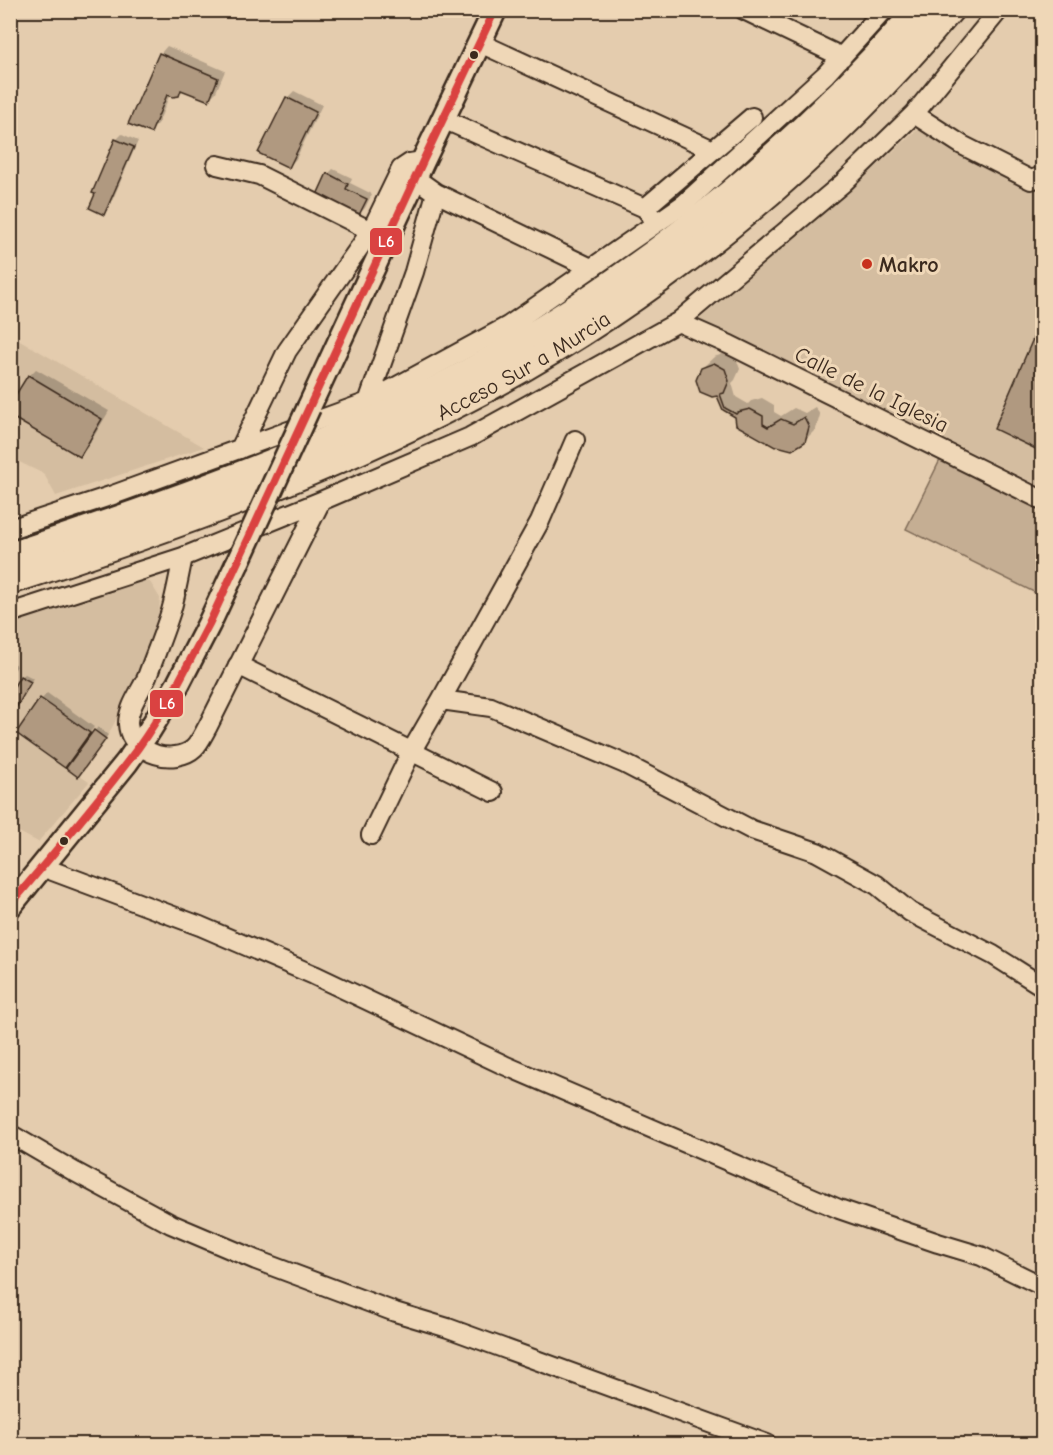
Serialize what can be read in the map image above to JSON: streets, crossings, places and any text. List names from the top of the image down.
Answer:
{
  "streets": {
    "highway": ["Acceso Sur a Murcia"],
    "street": ["Calle de la Iglesia"]
  },
  "places": ["Makro"],
  "lines": ["transit line L6"]
}
